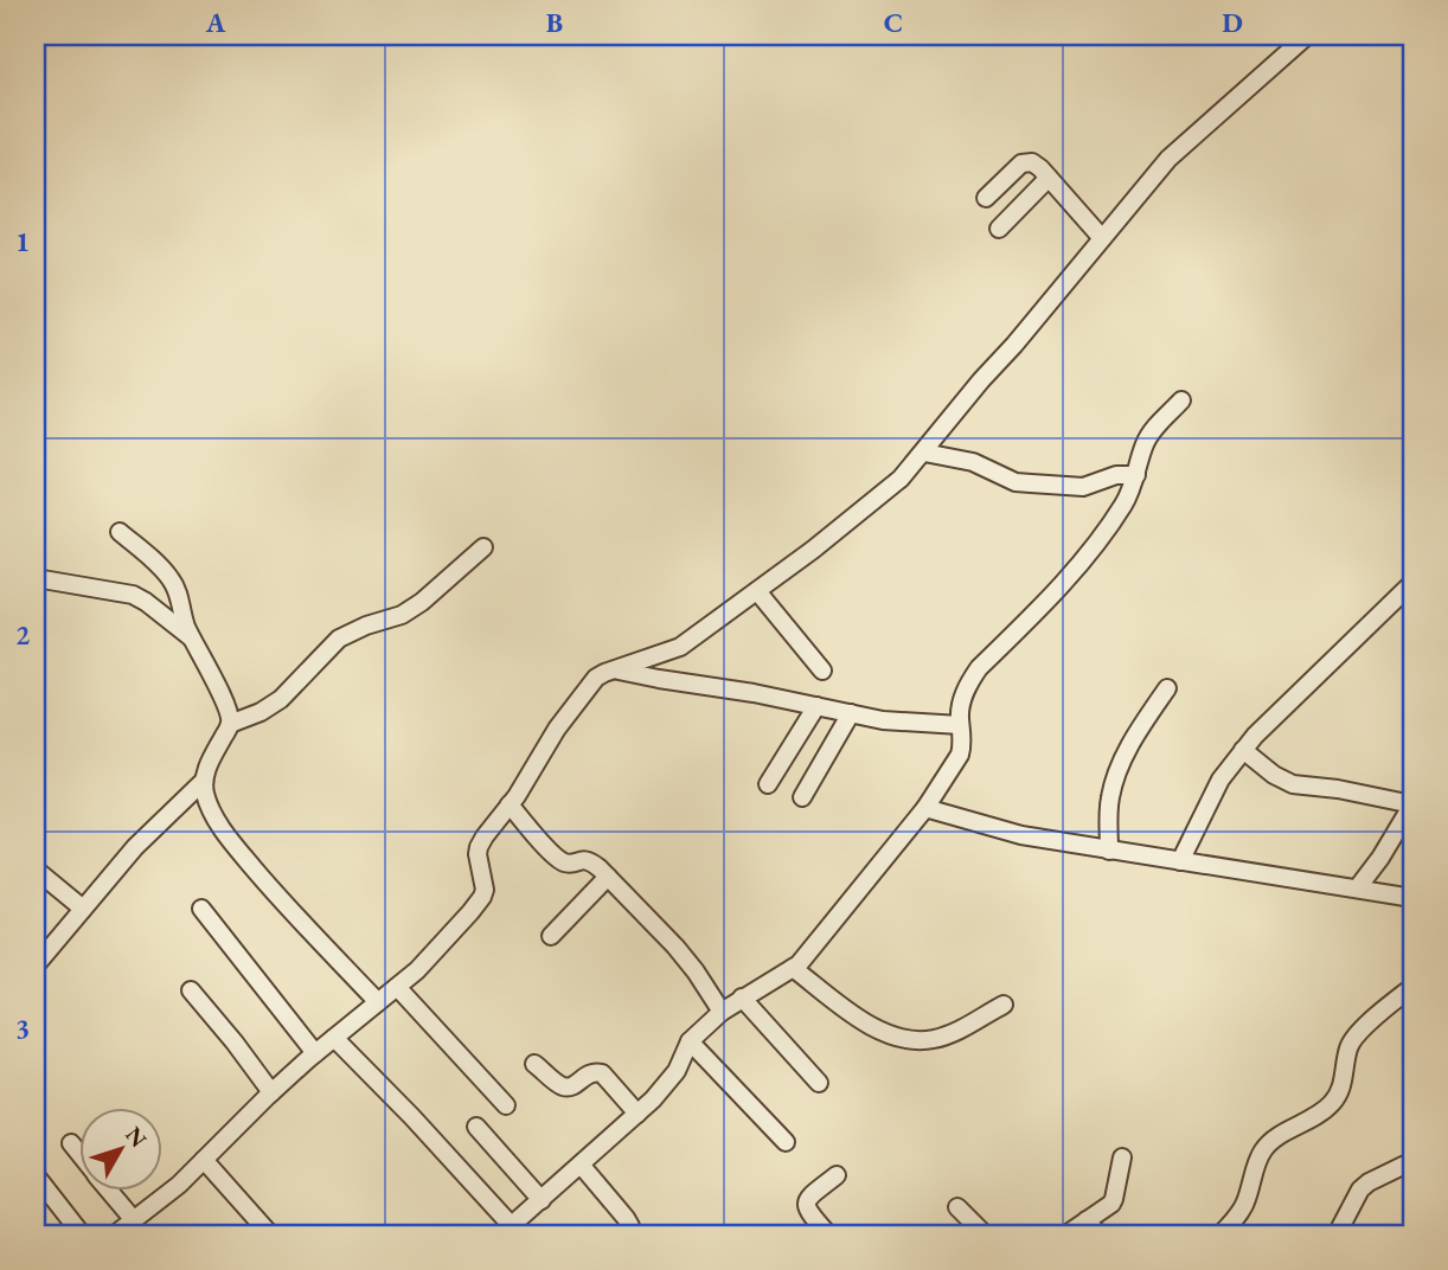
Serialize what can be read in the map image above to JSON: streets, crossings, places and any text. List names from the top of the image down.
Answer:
{
  "north": "top right",
  "grid": {
    "columns": [
      "A",
      "B",
      "C",
      "D"
    ],
    "rows": ["1", "2", "3"]
  }
}
